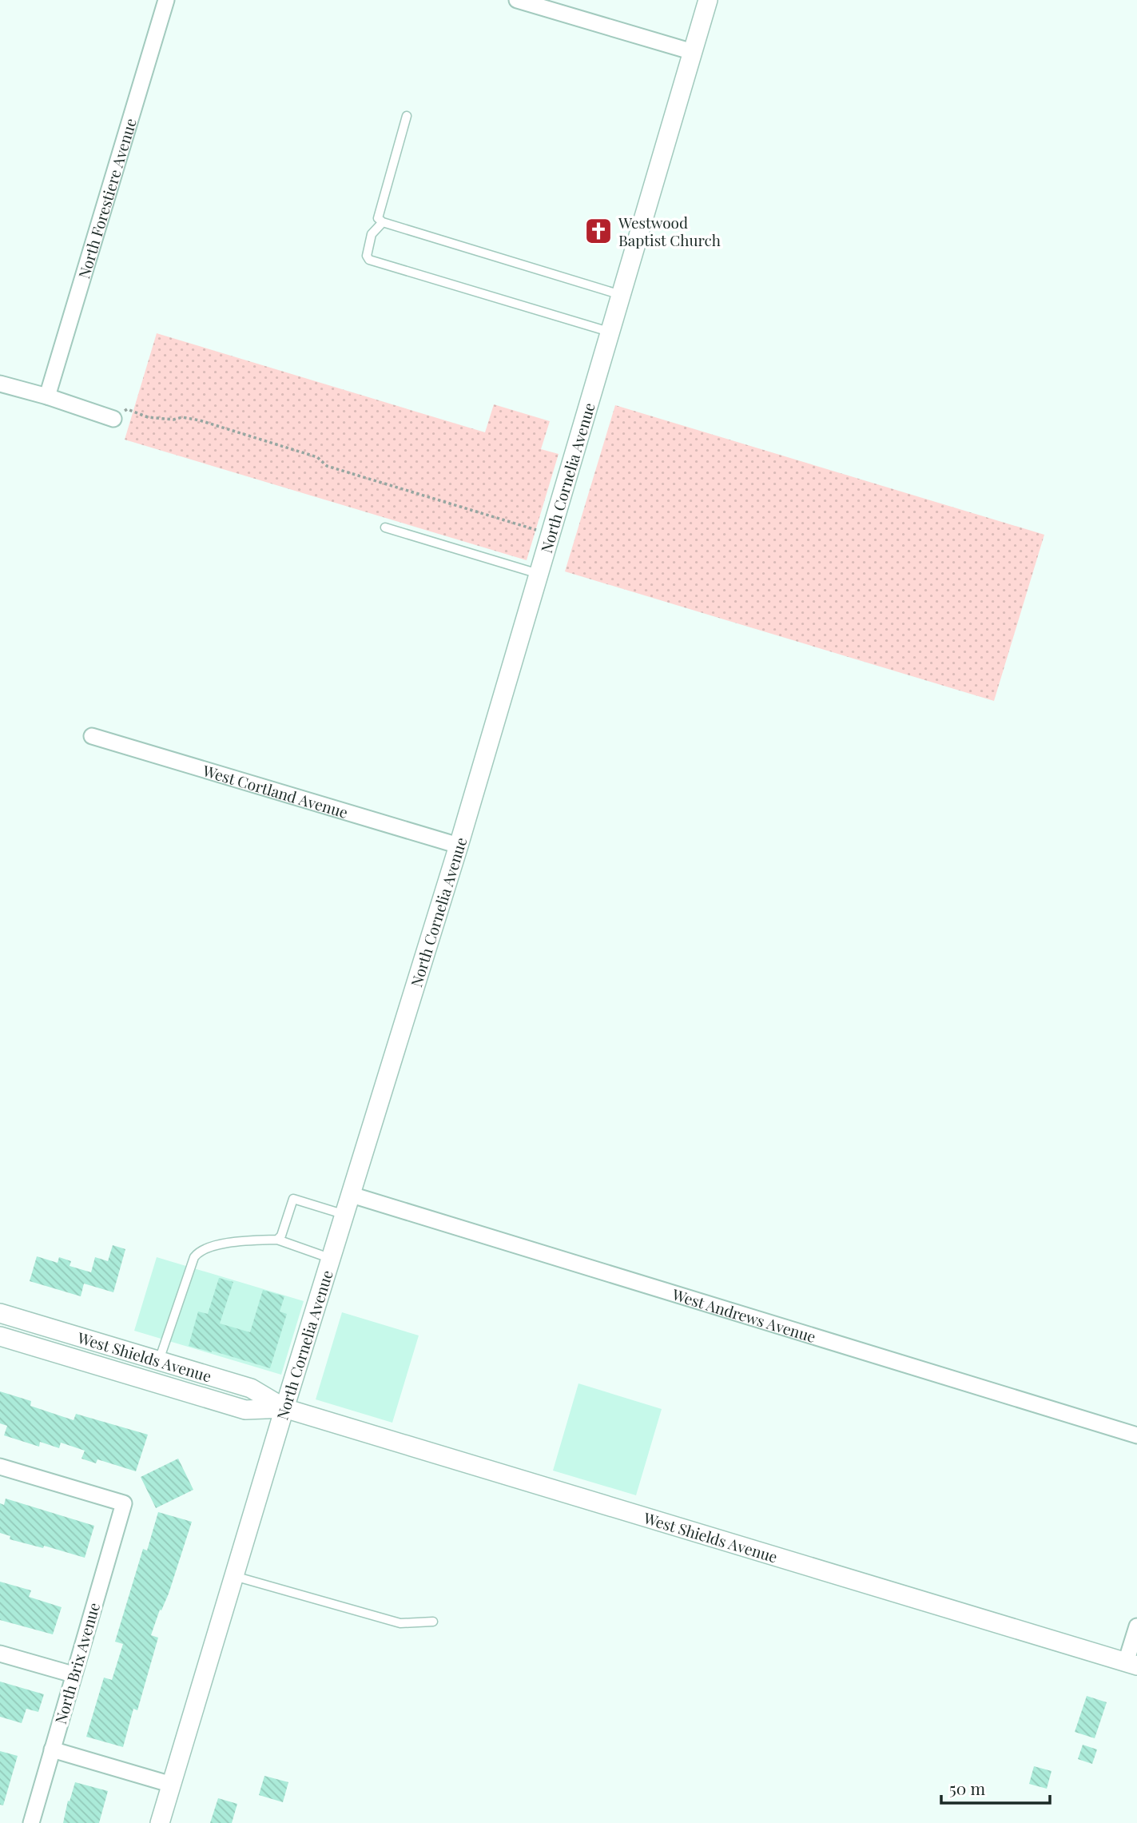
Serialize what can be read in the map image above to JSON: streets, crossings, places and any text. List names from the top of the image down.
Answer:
{
  "streets": {
    "street": [
      "North Forestiere Avenue",
      "North Cornelia Avenue",
      "West Cortland Avenue",
      "West Andrews Avenue",
      "West Shields Avenue",
      "North Brix Avenue"
    ]
  },
  "crossings": [
    ["North Cornelia Avenue", "West Cortland Avenue"],
    ["North Cornelia Avenue", "West Andrews Avenue"],
    ["North Cornelia Avenue", "West Shields Avenue"]
  ],
  "places": {
    "church": ["Westwood Baptist Church"]
  },
  "scale_bar": "50 m"
}
